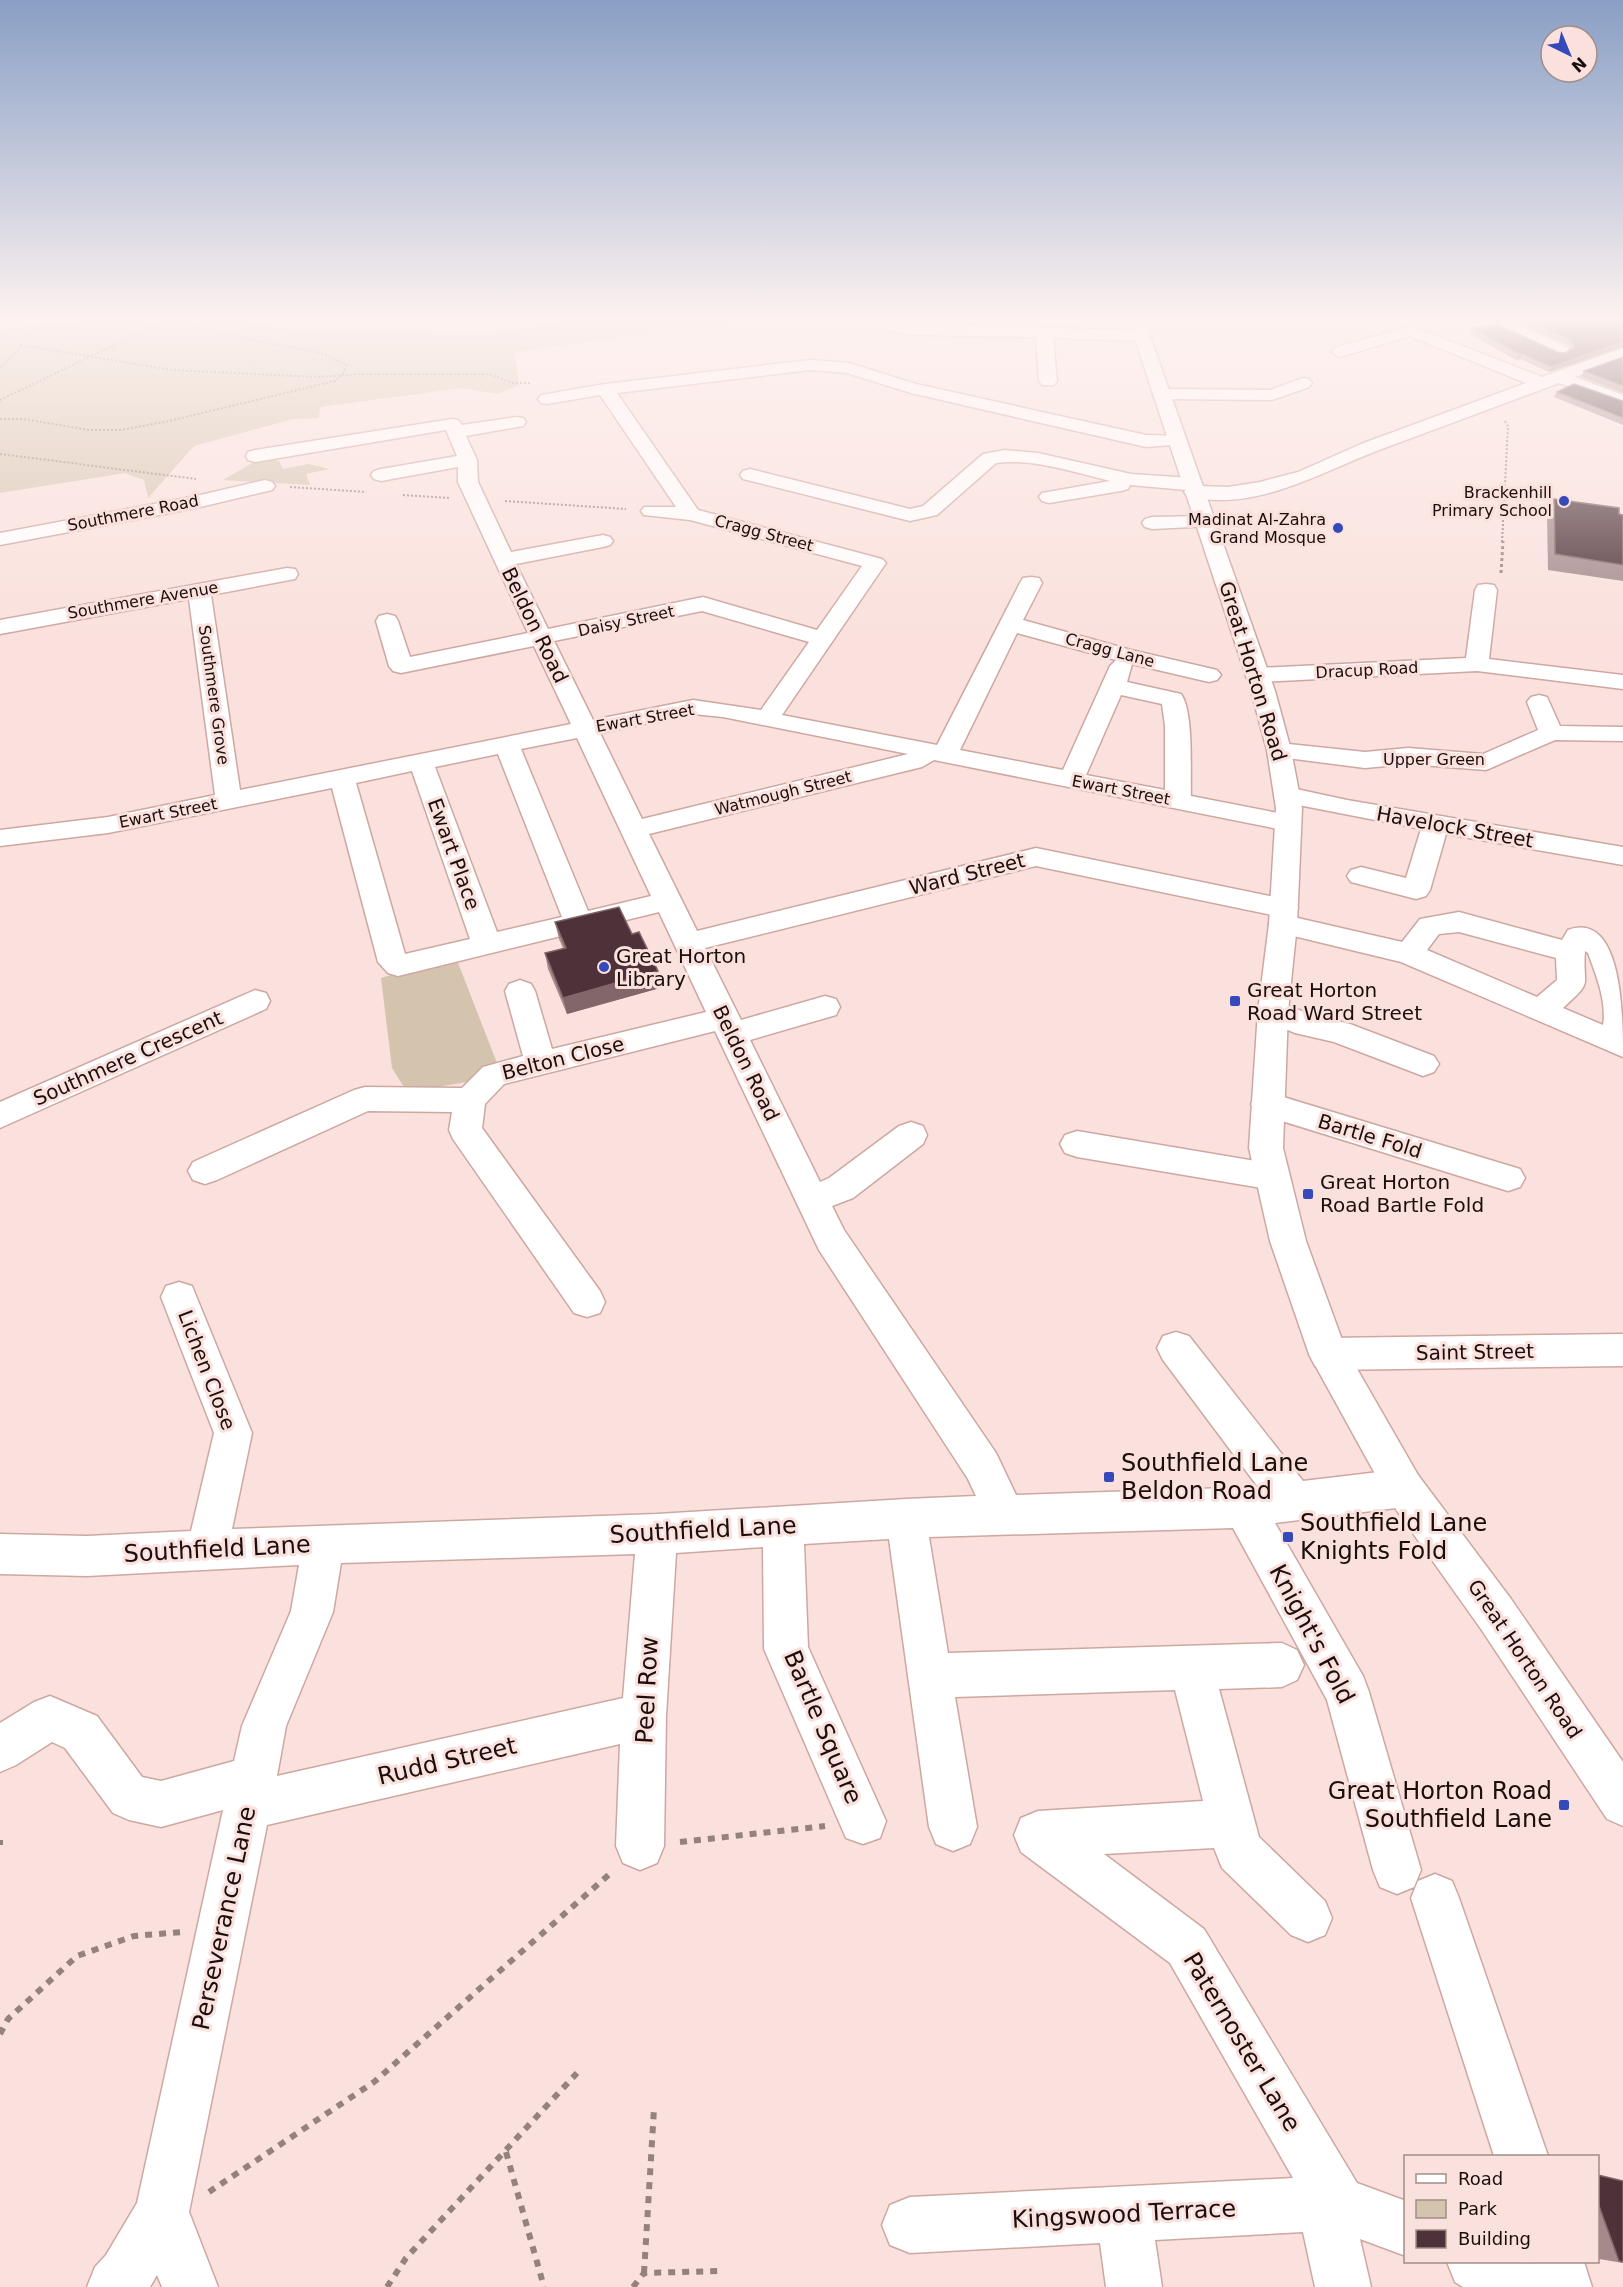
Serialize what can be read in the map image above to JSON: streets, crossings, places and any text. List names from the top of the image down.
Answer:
{
  "streets": {
    "street": [
      "Southmere Road",
      "Cragg Street",
      "Southmere Avenue",
      "Daisy Street",
      "Beldon Road",
      "Cragg Lane",
      "Dracup Road",
      "Great Horton Road",
      "Southmere Grove",
      "Ewart Street",
      "Upper Green",
      "Watmough Street",
      "Havelock Street",
      "Ewart Place",
      "Ward Street",
      "Southmere Crescent",
      "Belton Close",
      "Bartle Fold",
      "Saint Street",
      "Lichen Close",
      "Southfield Lane",
      "Knight's Fold",
      "Peel Row",
      "Bartle Square",
      "Rudd Street",
      "Perseverance Lane",
      "Paternoster Lane",
      "Kingswood Terrace"
    ]
  },
  "crossings": [
    ["Cragg Street", "Daisy Street"],
    ["Southmere Avenue", "Southmere Grove"],
    ["Daisy Street", "Beldon Road"],
    ["Beldon Road", "Ewart Street"],
    ["Beldon Road", "Watmough Street"],
    ["Beldon Road", "Ward Street"],
    ["Beldon Road", "Belton Close"],
    ["Beldon Road", "Southfield Lane"],
    ["Dracup Road", "Great Horton Road"],
    ["Great Horton Road", "Ewart Street"],
    ["Great Horton Road", "Upper Green"],
    ["Great Horton Road", "Havelock Street"],
    ["Great Horton Road", "Ward Street"],
    ["Great Horton Road", "Bartle Fold"],
    ["Great Horton Road", "Saint Street"],
    ["Great Horton Road", "Southfield Lane"],
    ["Southmere Grove", "Ewart Street"],
    ["Ewart Street", "Watmough Street"],
    ["Ewart Street", "Havelock Street"],
    ["Ewart Street", "Ewart Place"],
    ["Lichen Close", "Southfield Lane"],
    ["Southfield Lane", "Knight's Fold"],
    ["Southfield Lane", "Peel Row"],
    ["Southfield Lane", "Bartle Square"],
    ["Southfield Lane", "Perseverance Lane"],
    ["Peel Row", "Rudd Street"],
    ["Rudd Street", "Perseverance Lane"],
    ["Paternoster Lane", "Kingswood Terrace"]
  ],
  "places": {
    "other": ["Brackenhill Primary School", "Madinat Al-Zahra Grand Mosque", "Great Horton Library"],
    "transit": [
      "Great Horton Road Ward Street",
      "Great Horton Road Bartle Fold",
      "Southfield Lane Beldon Road",
      "Southfield Lane Knights Fold",
      "Great Horton Road Southfield Lane"
    ]
  },
  "legend": ["Road", "Park", "Building"],
  "north": "bottom right"
}
